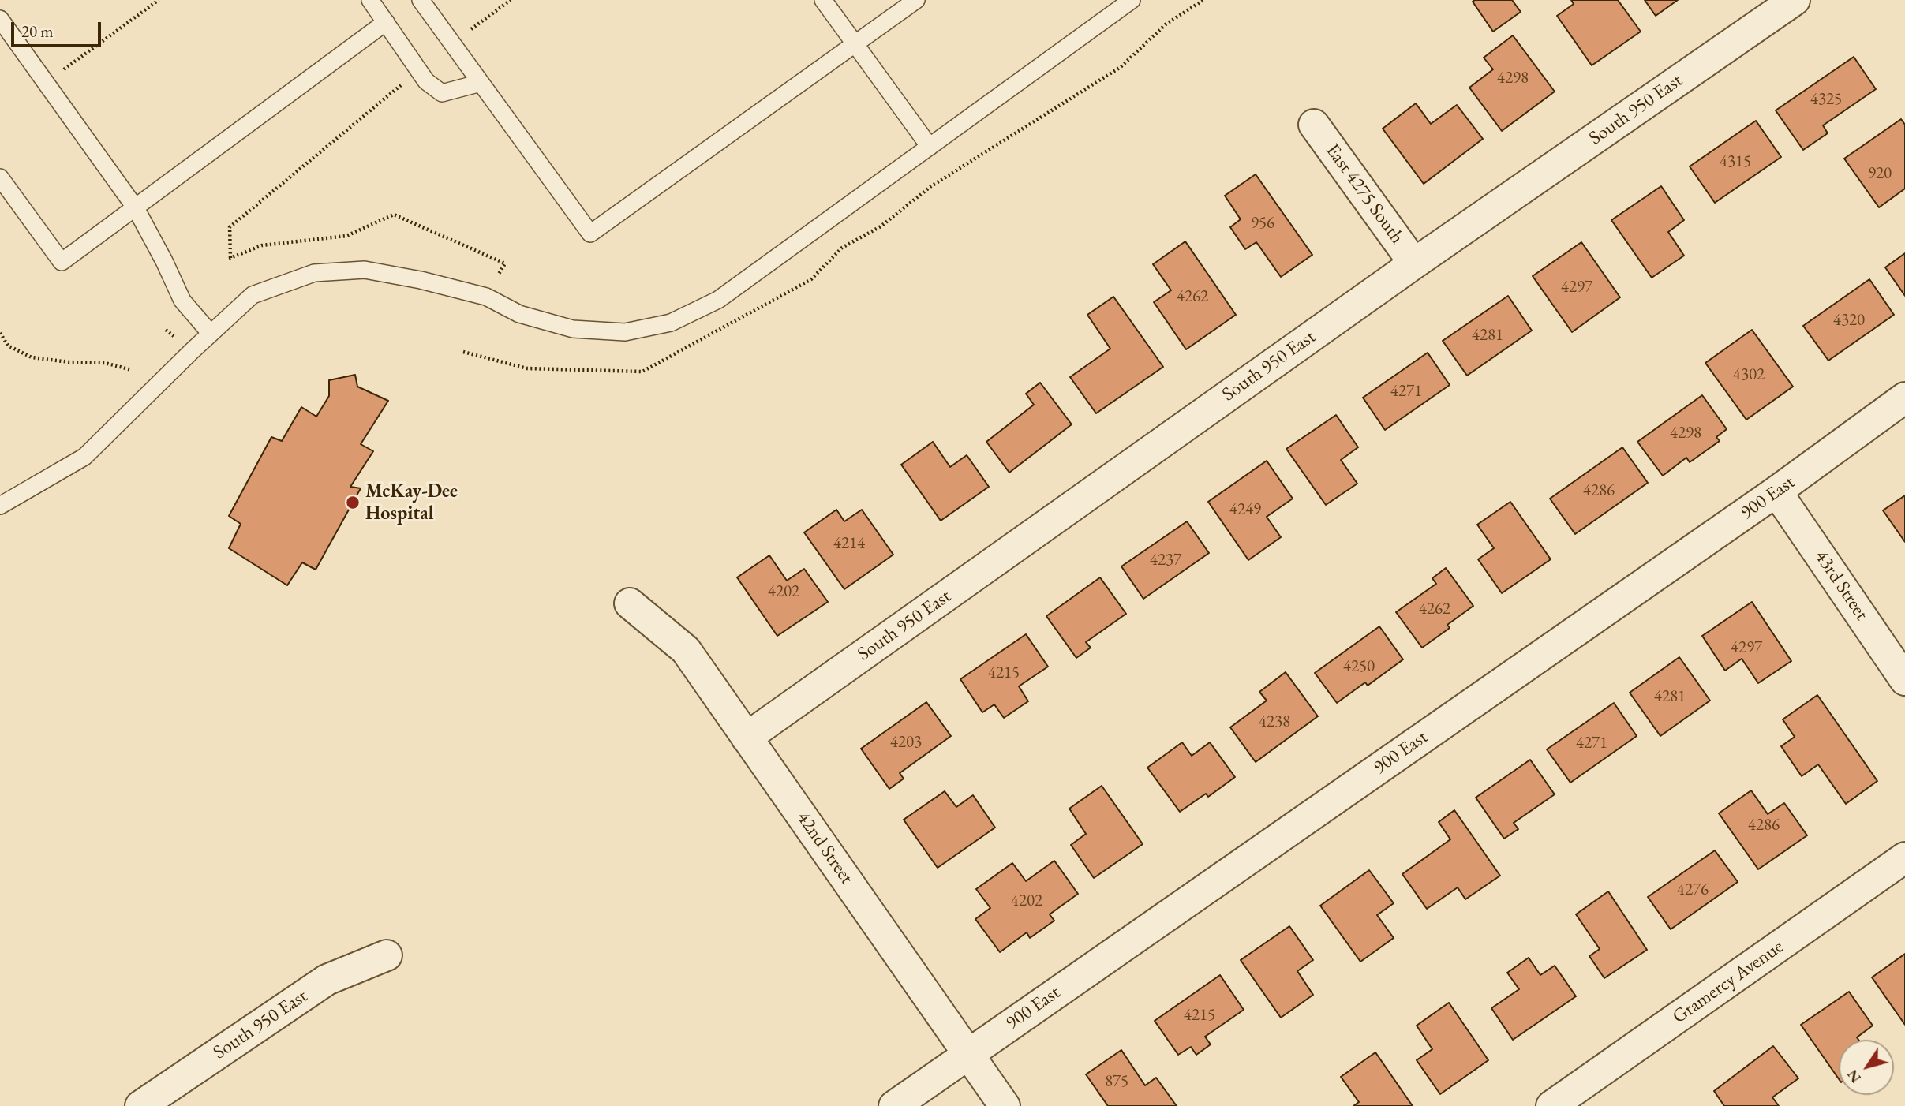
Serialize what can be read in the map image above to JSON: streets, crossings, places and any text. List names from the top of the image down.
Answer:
{
  "streets": {
    "street": [
      "South 950 East",
      "East 4275 South",
      "900 East",
      "43rd Street",
      "42nd Street",
      "Gramercy Avenue"
    ]
  },
  "crossings": [
    ["South 950 East", "East 4275 South"],
    ["South 950 East", "42nd Street"],
    ["900 East", "43rd Street"],
    ["900 East", "42nd Street"]
  ],
  "places": ["McKay-Dee Hospital"],
  "house_numbers": [
    "4298",
    "4325",
    "4315",
    "920",
    "956",
    "4297",
    "4262",
    "4320",
    "4281",
    "4302",
    "4271",
    "4298",
    "4286",
    "4249",
    "4214",
    "4237",
    "4202",
    "4262",
    "4297",
    "4250",
    "4215",
    "4281",
    "4238",
    "4203",
    "4271",
    "4286",
    "4276",
    "4202",
    "4215",
    "875"
  ],
  "scale_bar": "20 m",
  "north": "bottom left"
}
